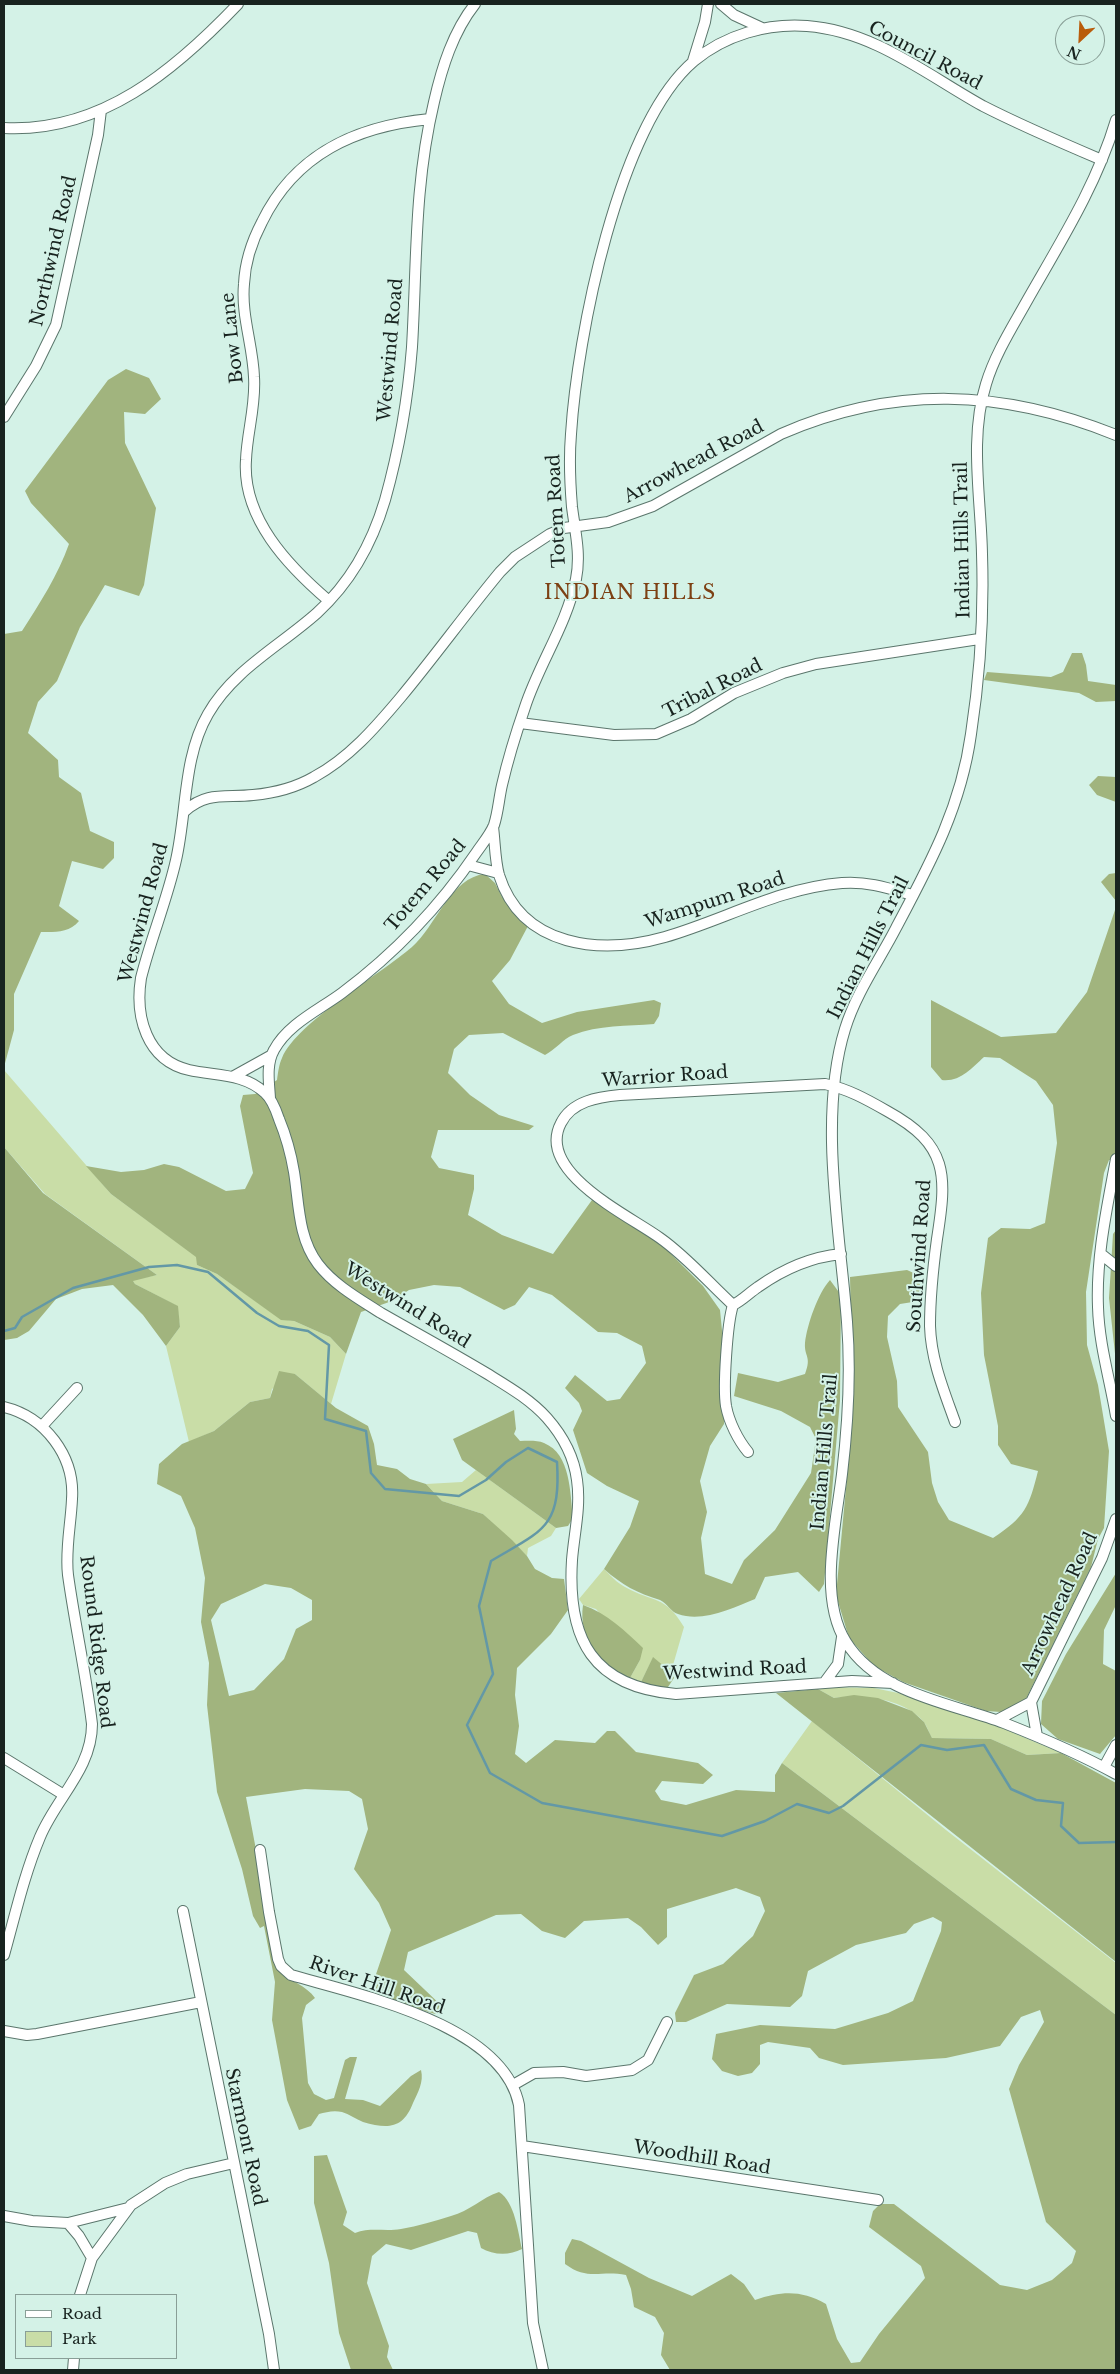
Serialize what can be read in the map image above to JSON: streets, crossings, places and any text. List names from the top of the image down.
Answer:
{
  "streets": {
    "street": [
      "Council Road",
      "Northwind Road",
      "Bow Lane",
      "Westwind Road",
      "Arrowhead Road",
      "Totem Road",
      "Indian Hills Trail",
      "Tribal Road",
      "Wampum Road",
      "Warrior Road",
      "Southwind Road",
      "Round Ridge Road",
      "River Hill Road",
      "Starmont Road",
      "Woodhill Road"
    ]
  },
  "crossings": [
    ["Council Road", "Totem Road"],
    ["Council Road", "Indian Hills Trail"],
    ["Bow Lane", "Westwind Road"],
    ["Westwind Road", "Arrowhead Road"],
    ["Westwind Road", "Totem Road"],
    ["Westwind Road", "Indian Hills Trail"],
    ["Arrowhead Road", "Totem Road"],
    ["Arrowhead Road", "Indian Hills Trail"],
    ["Totem Road", "Tribal Road"],
    ["Totem Road", "Wampum Road"],
    ["Indian Hills Trail", "Tribal Road"],
    ["Indian Hills Trail", "Wampum Road"],
    ["Indian Hills Trail", "Warrior Road"],
    ["Indian Hills Trail", "Southwind Road"],
    ["Warrior Road", "Southwind Road"],
    ["River Hill Road", "Woodhill Road"]
  ],
  "districts": ["INDIAN HILLS"],
  "legend": ["Road", "Park"],
  "north": "bottom left"
}
